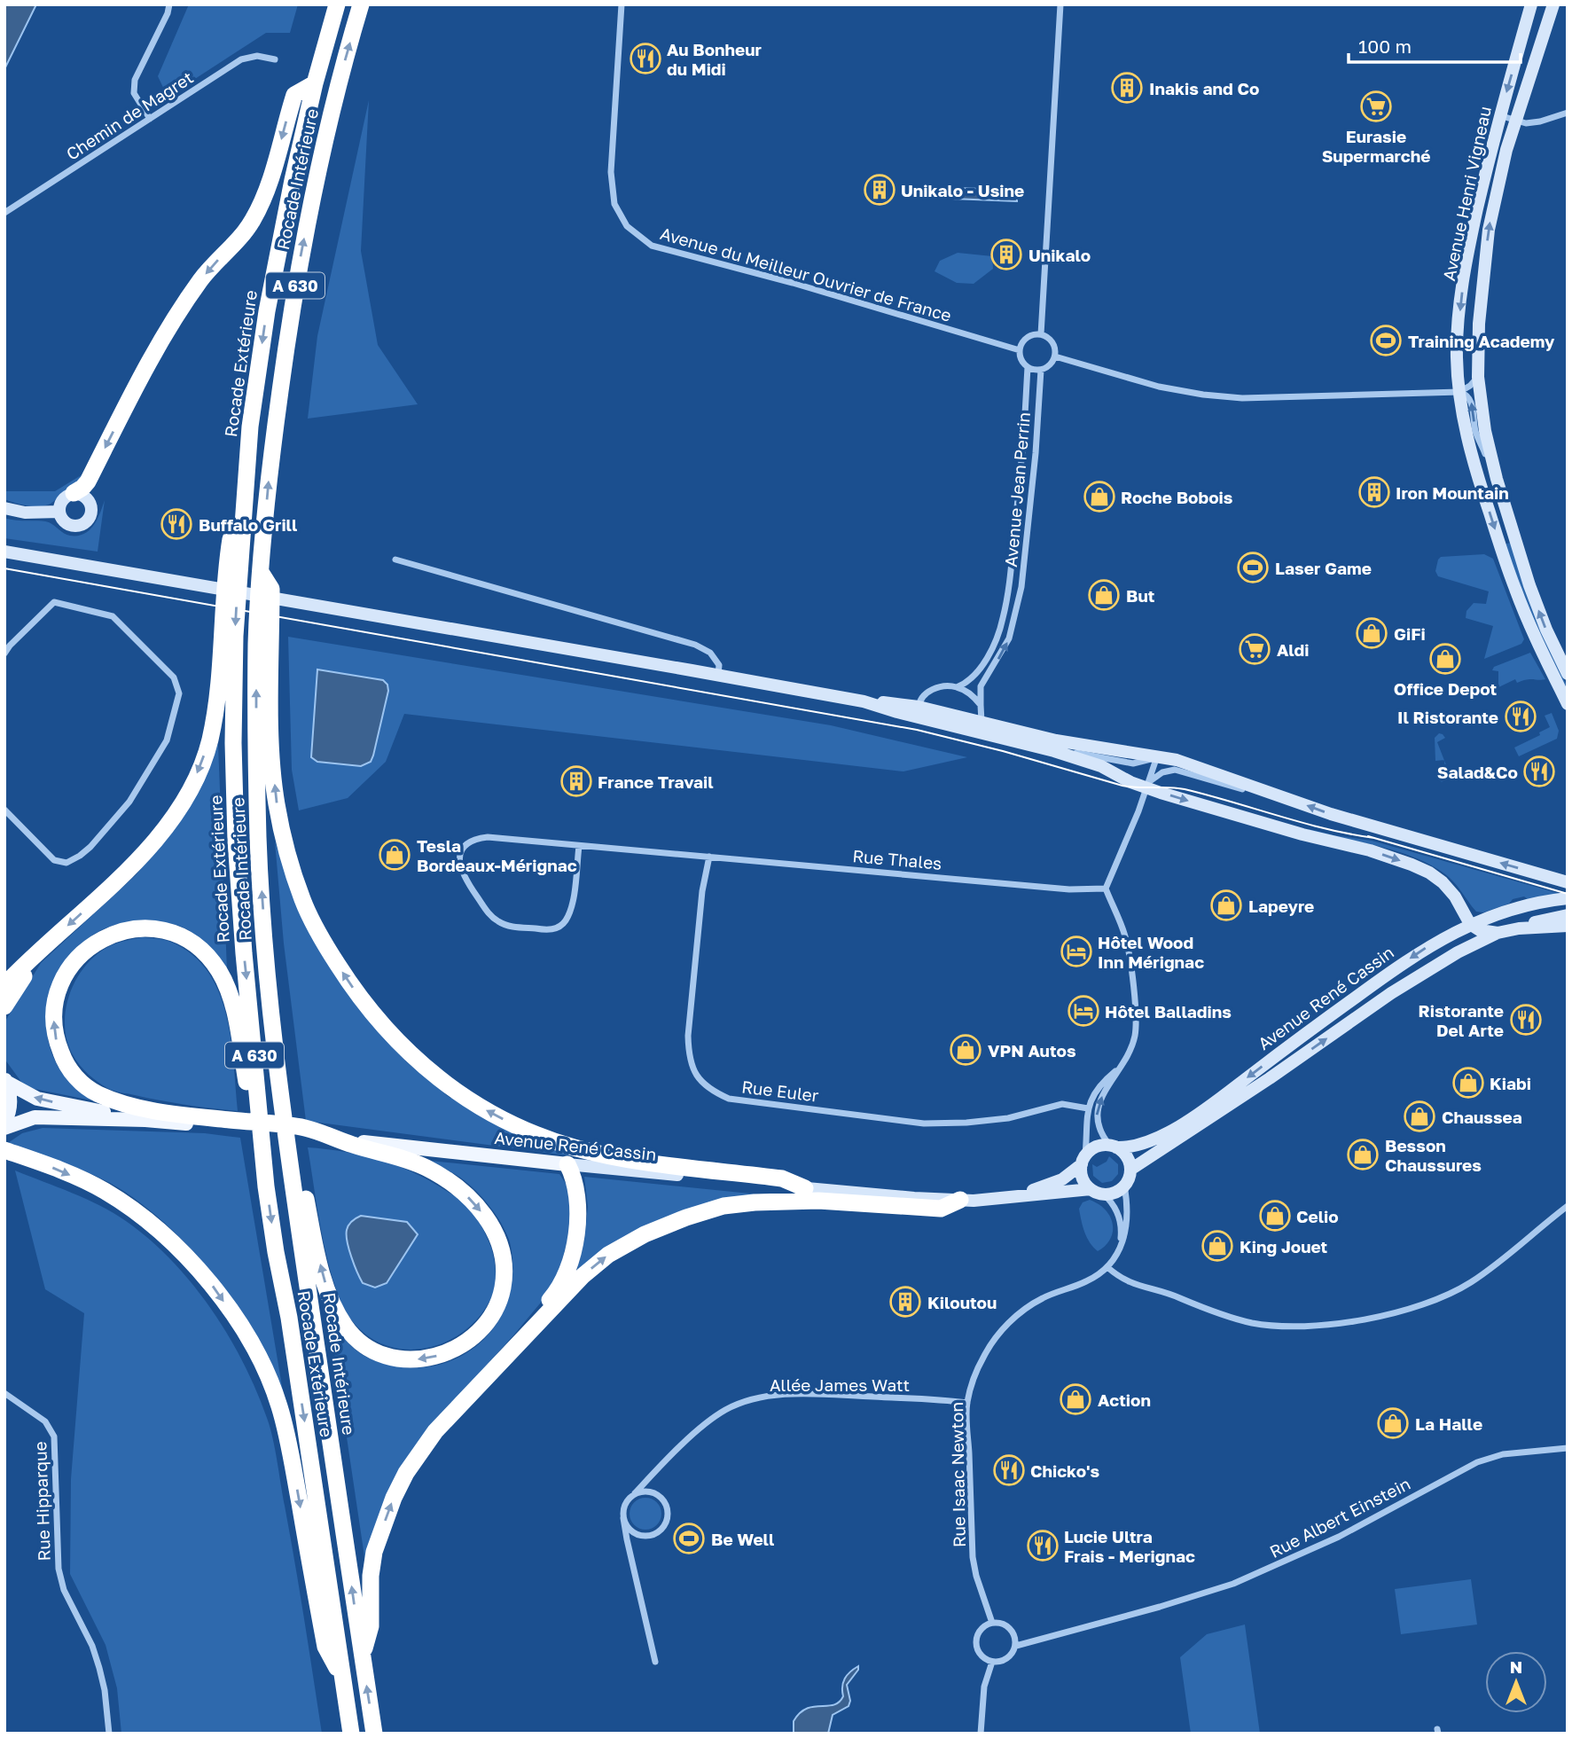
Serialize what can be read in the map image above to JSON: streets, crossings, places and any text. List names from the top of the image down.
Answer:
{
  "streets": {
    "highway": ["Rocade Intérieure", "A 630", "Rocade Extérieure"],
    "main road": ["Avenue René Cassin"],
    "street": [
      "Chemin de Magret",
      "Avenue Henri Vigneau",
      "Avenue du Meilleur Ouvrier de France",
      "Avenue Jean Perrin",
      "Rue Thales",
      "Rue Euler",
      "Allée James Watt",
      "Rue Isaac Newton",
      "Rue Hipparque",
      "Rue Albert Einstein"
    ]
  },
  "crossings": [
    ["Avenue du Meilleur Ouvrier de France", "Avenue Jean Perrin"],
    ["Rue Thales", "Rue Euler"],
    ["Allée James Watt", "Rue Isaac Newton"],
    ["Rue Isaac Newton", "Rue Albert Einstein"]
  ],
  "one_way": ["Rocade Intérieure", "Rocade Extérieure"],
  "places": {
    "restaurant": [
      "Au Bonheur du Midi",
      "Buffalo Grill",
      "Il Ristorante",
      "Salad&Co",
      "Ristorante Del Arte",
      "Chicko's",
      "Lucie Ultra Frais - Merignac"
    ],
    "building": [
      "Inakis and Co",
      "Unikalo - Usine",
      "Unikalo",
      "Iron Mountain",
      "France Travail",
      "Kiloutou"
    ],
    "supermarket": ["Eurasie Supermarché", "Aldi"],
    "sports": ["Training Academy", "Laser Game", "Be Well"],
    "shop": [
      "Roche Bobois",
      "But",
      "GiFi",
      "Office Depot",
      "Tesla Bordeaux-Mérignac",
      "Lapeyre",
      "VPN Autos",
      "Kiabi",
      "Chaussea",
      "Besson Chaussures",
      "Celio",
      "King Jouet",
      "Action",
      "La Halle"
    ],
    "hotel": ["Hôtel Wood Inn Mérignac", "Hôtel Balladins"]
  },
  "scale_bar": "100 m",
  "north": "top"
}
